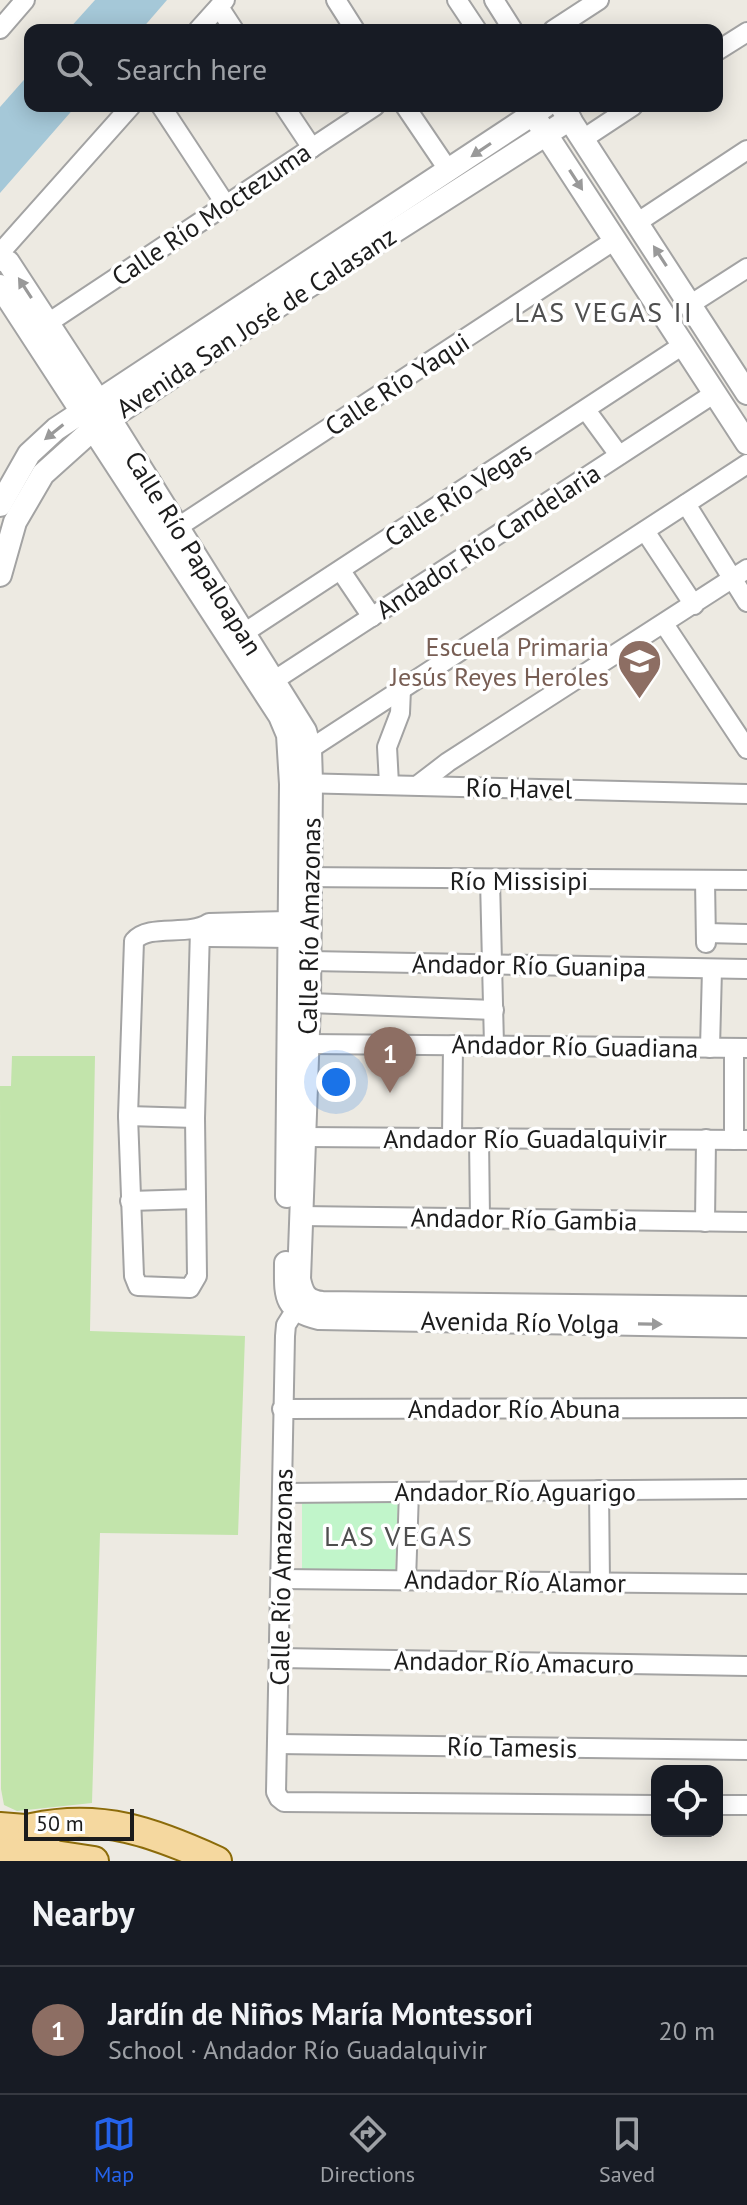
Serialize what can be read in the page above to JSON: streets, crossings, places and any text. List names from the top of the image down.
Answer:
{
  "streets": {
    "street": [
      "Calle Río Moctezuma",
      "Avenida San José de Calasanz",
      "Calle Río Yaqui",
      "Calle Río Vegas",
      "Andador Río Candelaria",
      "Calle Río Papaloapan",
      "Río Havel",
      "Río Missisipi",
      "Calle Río Amazonas",
      "Andador Río Guanipa",
      "Andador Río Guadiana",
      "Andador Río Guadalquivir",
      "Andador Río Gambia",
      "Avenida Río Volga",
      "Andador Río Abuna",
      "Andador Río Aguarigo",
      "Andador Río Alamor",
      "Andador Río Amacuro",
      "Río Tamesis"
    ]
  },
  "crossings": [
    ["Calle Río Moctezuma", "Calle Río Papaloapan"],
    ["Avenida San José de Calasanz", "Calle Río Papaloapan"],
    ["Calle Río Yaqui", "Calle Río Papaloapan"],
    ["Calle Río Vegas", "Calle Río Papaloapan"],
    ["Andador Río Candelaria", "Calle Río Papaloapan"],
    ["Calle Río Papaloapan", "Calle Río Amazonas"],
    ["Río Havel", "Calle Río Amazonas"],
    ["Río Missisipi", "Calle Río Amazonas"],
    ["Calle Río Amazonas", "Andador Río Guanipa"],
    ["Calle Río Amazonas", "Andador Río Guadiana"],
    ["Calle Río Amazonas", "Andador Río Guadalquivir"],
    ["Calle Río Amazonas", "Andador Río Gambia"],
    ["Calle Río Amazonas", "Avenida Río Volga"],
    ["Calle Río Amazonas", "Andador Río Abuna"],
    ["Calle Río Amazonas", "Andador Río Aguarigo"],
    ["Calle Río Amazonas", "Andador Río Alamor"],
    ["Calle Río Amazonas", "Andador Río Amacuro"],
    ["Calle Río Amazonas", "Río Tamesis"]
  ],
  "districts": ["LAS VEGAS II", "LAS VEGAS"],
  "places": {
    "school or university": ["Escuela Primaria Jesús Reyes Heroles"]
  },
  "scale_bar": "50 m",
  "page": {
    "search": "Search here",
    "pins": "1",
    "scale": "50 m",
    "heading": "Nearby",
    "list": [
      {
        "mark": "1",
        "name": "Jardín de Niños María Montessori",
        "note": "School · Andador Río Guadalquivir",
        "value": "20 m"
      }
    ],
    "nav": ["Map", "Directions", "Saved"]
  }
}
